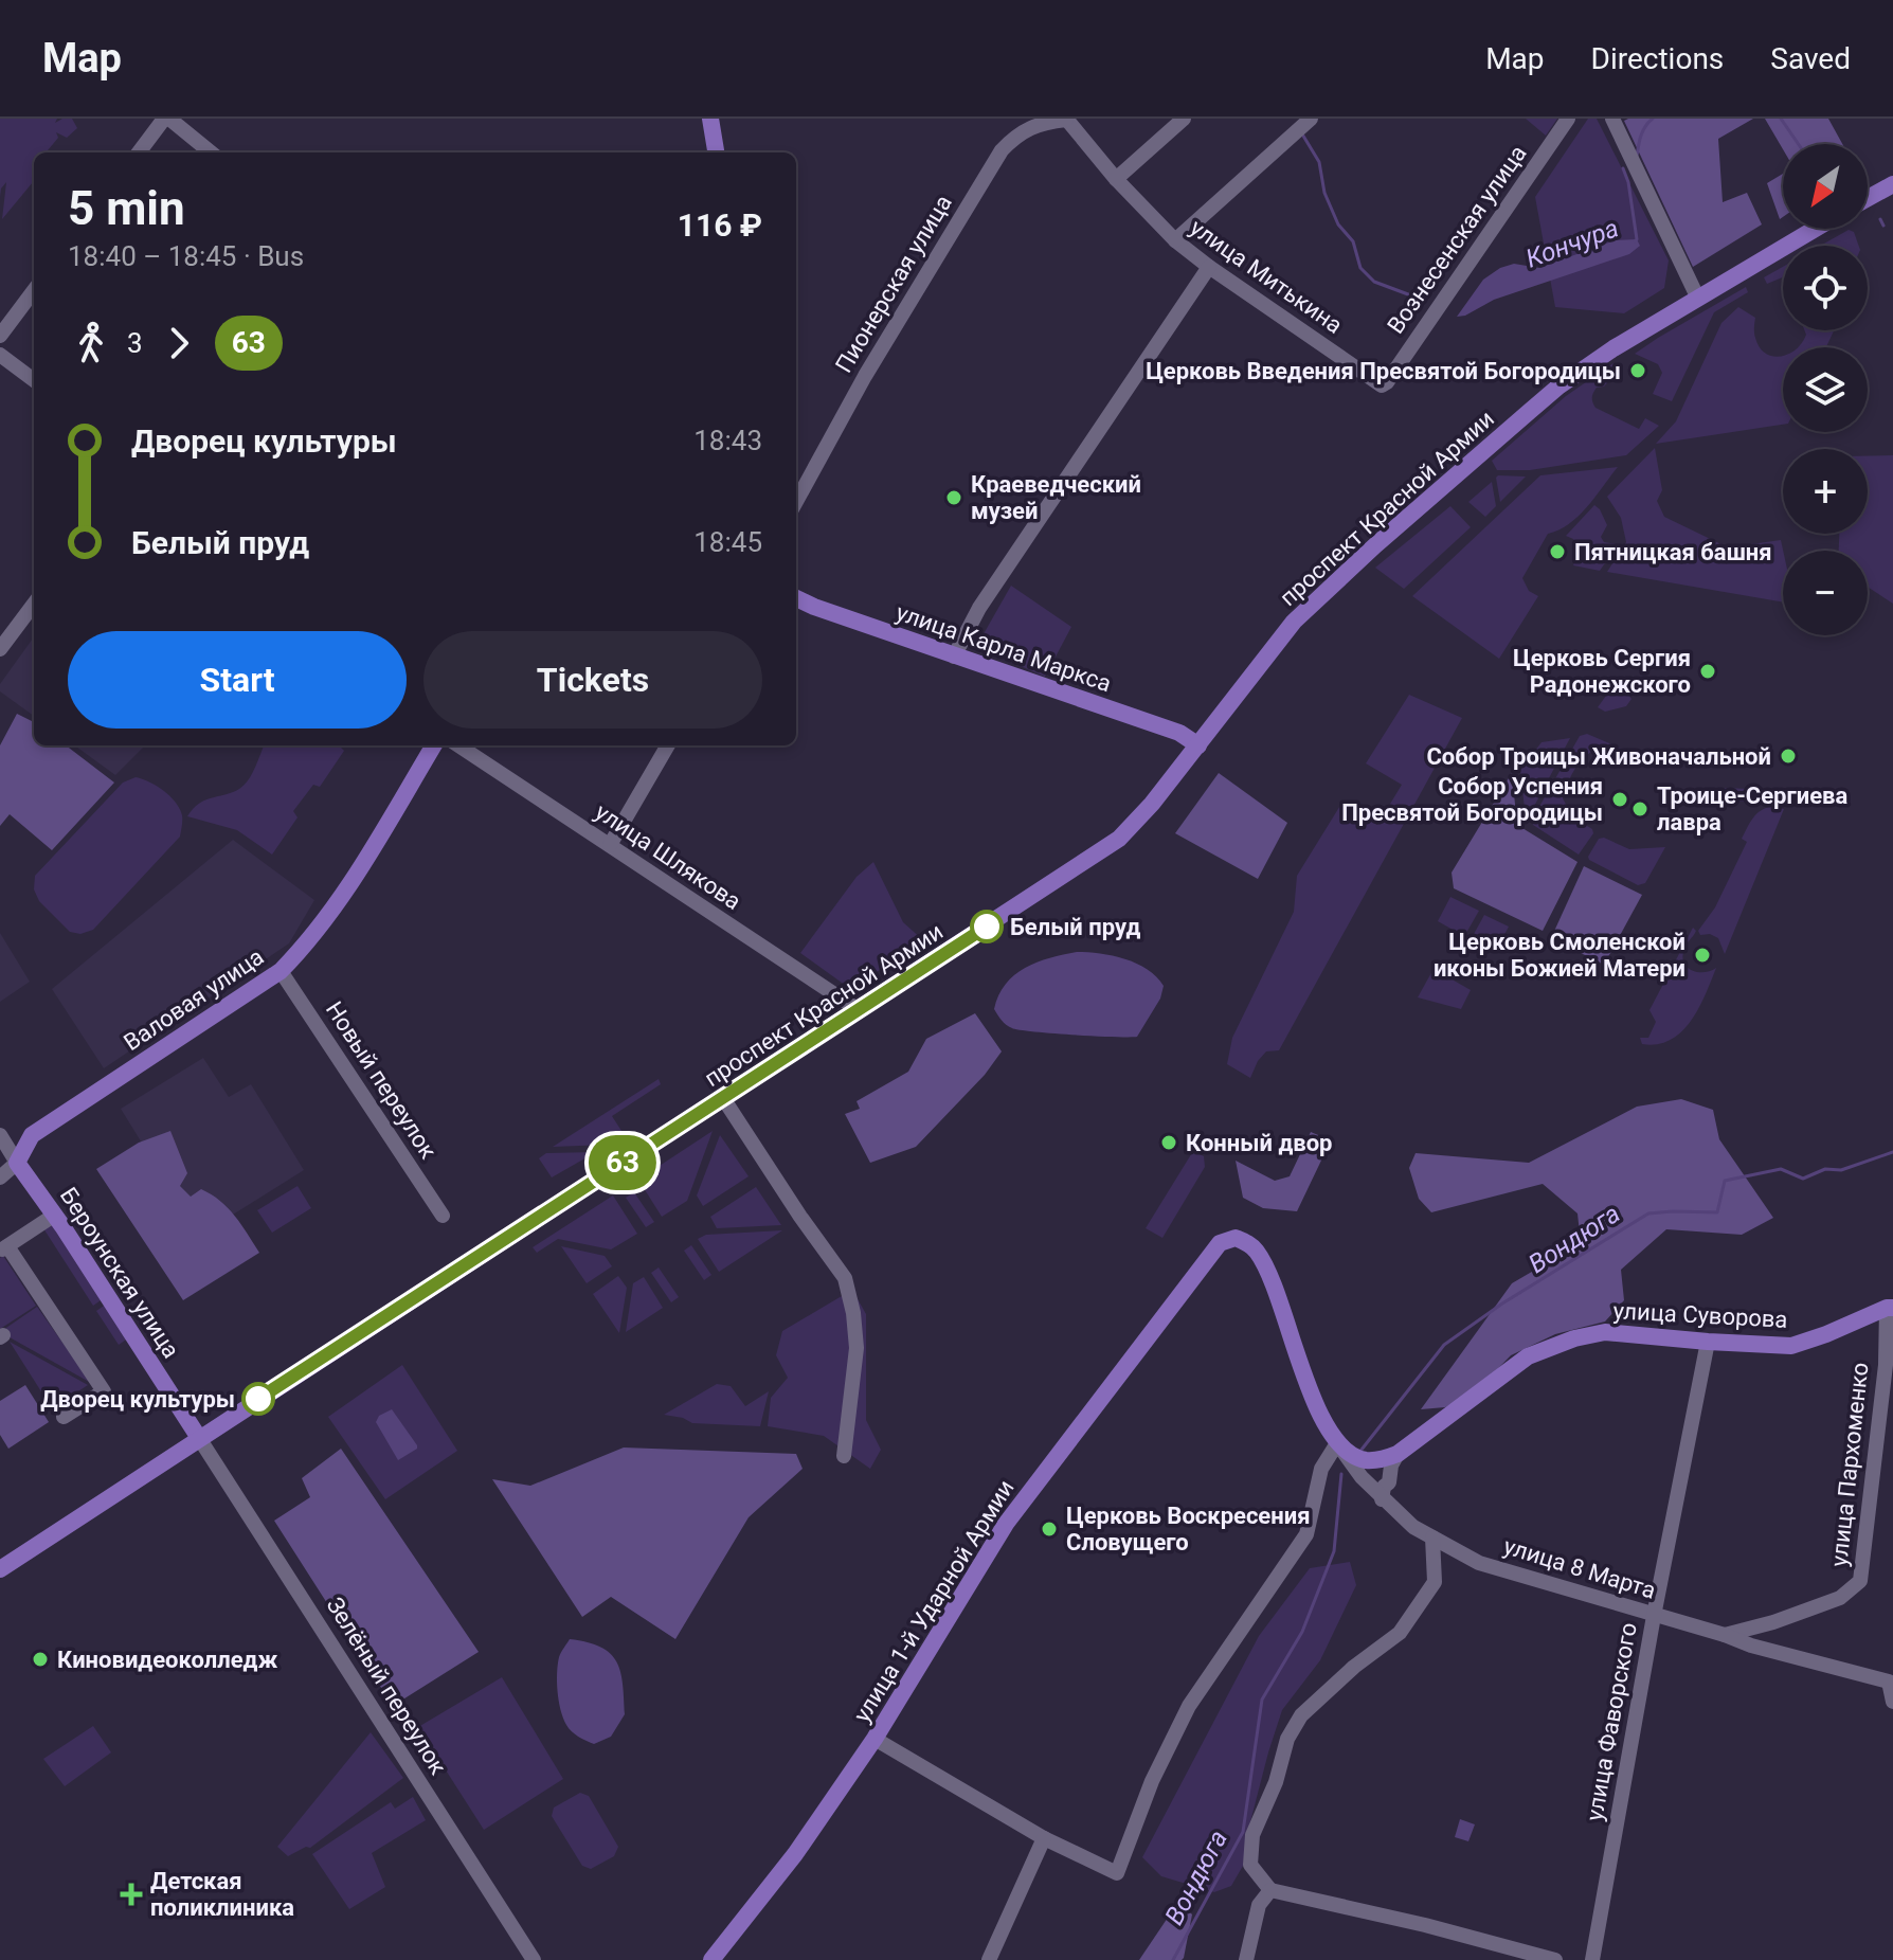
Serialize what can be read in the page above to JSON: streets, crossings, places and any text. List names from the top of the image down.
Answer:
{
  "streets": {
    "main road": [
      "проспект Красной Армии",
      "улица Карла Маркса",
      "Валовая улица",
      "Бероунская улица",
      "улица Суворова",
      "улица 8 Марта",
      "улица 1-й Ударной Армии"
    ],
    "street": [
      "Вознесенская улица",
      "улица Митькина",
      "Пионерская улица",
      "улица Шлякова",
      "Новый переулок",
      "улица Пархоменко",
      "Зелёный переулок",
      "улица Фаворского"
    ]
  },
  "crossings": [
    ["Вознесенская улица", "улица Митькина"],
    ["улица Митькина", "Пионерская улица"],
    ["проспект Красной Армии", "улица Карла Маркса"],
    ["проспект Красной Армии", "улица Шлякова"],
    ["проспект Красной Армии", "Бероунская улица"],
    ["проспект Красной Армии", "Зелёный переулок"],
    ["Валовая улица", "Новый переулок"],
    ["Валовая улица", "Бероунская улица"],
    ["Бероунская улица", "Зелёный переулок"],
    ["улица Суворова", "улица Пархоменко"],
    ["улица Суворова", "улица Фаворского"],
    ["улица Пархоменко", "улица 8 Марта"],
    ["улица 8 Марта", "улица 1-й Ударной Армии"],
    ["улица 8 Марта", "улица Фаворского"]
  ],
  "water": ["Кончура", "Вондюга"],
  "places": {
    "other": [
      "Церковь Введения Пресвятой Богородицы",
      "Краеведческий музей",
      "Пятницкая башня",
      "Церковь Сергия Радонежского",
      "Собор Троицы Живоначальной",
      "Собор Успения Пресвятой Богородицы",
      "Троице-Сергиева лавра",
      "Белый пруд",
      "Церковь Смоленской иконы Божией Матери",
      "Конный двор",
      "Дворец культуры",
      "Церковь Воскресения Словущего",
      "Киновидеоколледж"
    ],
    "health": ["Детская поликлиника"]
  },
  "lines": ["bus line 63"],
  "north": "bottom left",
  "page": {
    "header": "Map",
    "nav": ["Map", "Directions", "Saved"],
    "on_map": "63",
    "map_buttons": ["+", "−"],
    "heading": ["5 min", "18:40 – 18:45 · Bus", "116 ₽"],
    "legs": ["3", "63"],
    "list": [
      {
        "name": "Дворец культуры",
        "value": "18:43"
      },
      {
        "name": "Белый пруд",
        "value": "18:45"
      }
    ],
    "buttons": ["Start", "Tickets"]
  }
}
